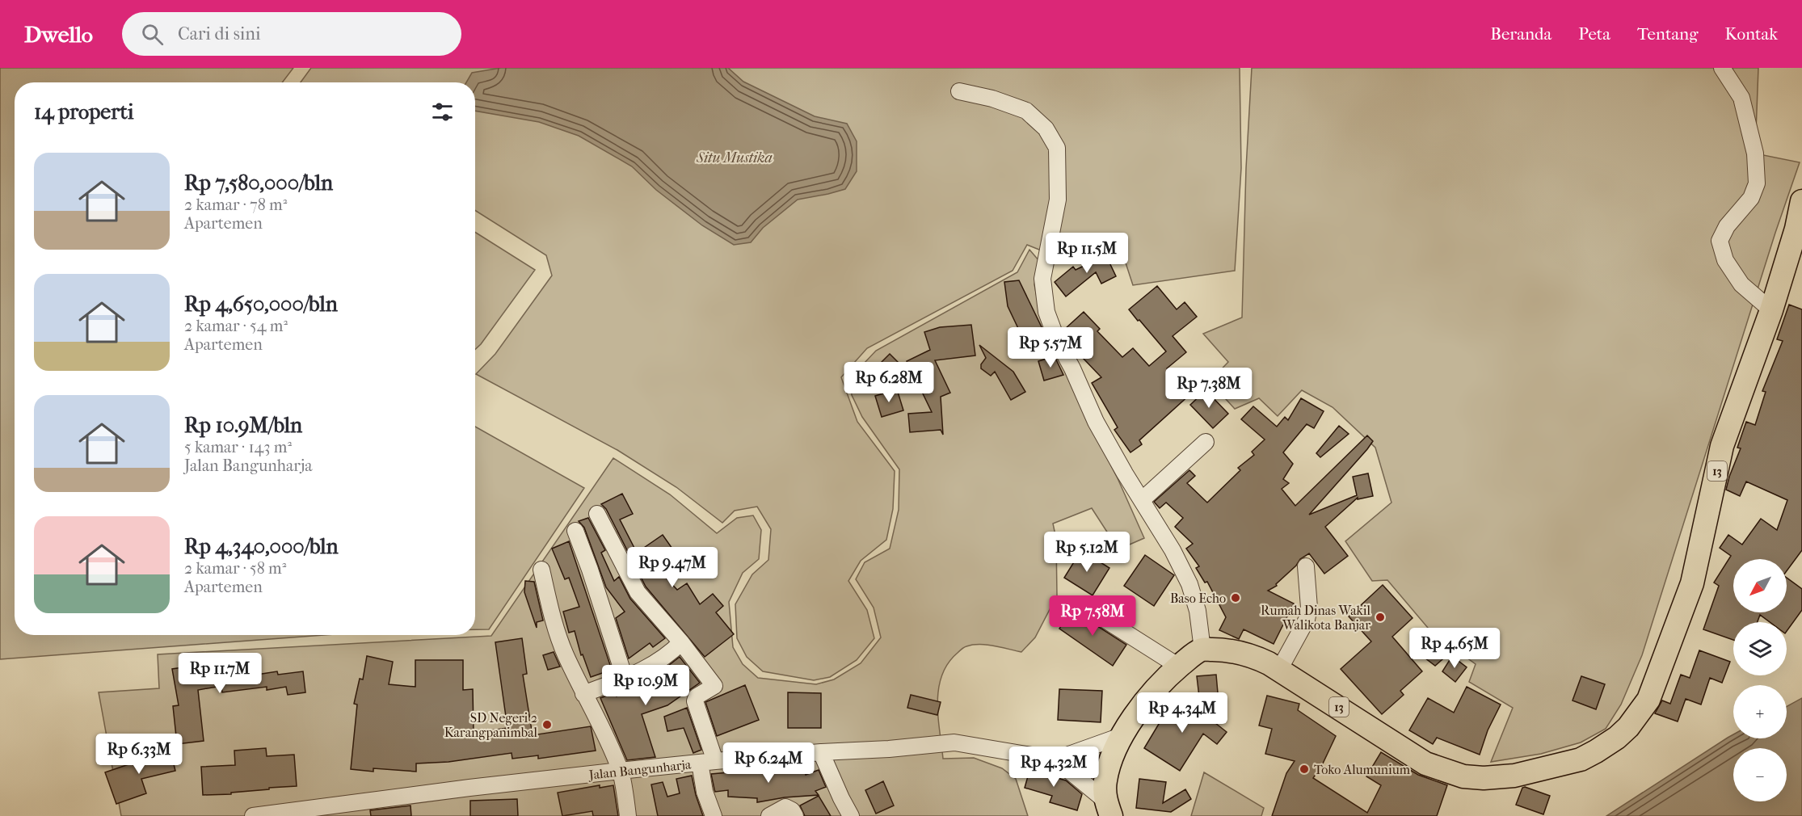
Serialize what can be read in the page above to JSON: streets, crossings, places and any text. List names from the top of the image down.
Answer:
{
  "streets": {
    "highway": ["13"],
    "street": ["Jalan Bangunharja"]
  },
  "water": ["Situ Mustika"],
  "places": [
    "Baso Echo",
    "Rumah Dinas Wakil Walikota Banjar",
    "SD Negeri 2 Karangpanimbal",
    "Toko Alumunium"
  ],
  "north": "bottom left",
  "page": {
    "header": "Dwello",
    "search": "Cari di sini",
    "nav": [
      "Beranda",
      "Peta",
      "Tentang",
      "Kontak"
    ],
    "heading": "14 properti",
    "list": [
      {
        "name": "Rp 7,580,000/bln",
        "note": "2 kamar · 78 m² · Apartemen"
      },
      {
        "name": "Rp 4,650,000/bln",
        "note": "2 kamar · 54 m² · Apartemen"
      },
      {
        "name": "Rp 10.9M/bln",
        "note": "5 kamar · 143 m² · Jalan Bangunharja"
      },
      {
        "name": "Rp 4,340,000/bln",
        "note": "2 kamar · 58 m² · Apartemen"
      }
    ],
    "price": [
      "Rp 11.5M",
      "Rp 5.57M",
      "Rp 6.28M",
      "Rp 7.38M",
      "Rp 5.12M",
      "Rp 9.47M",
      "Rp 7.58M",
      "Rp 4.65M",
      "Rp 11.7M",
      "Rp 10.9M",
      "Rp 4.34M",
      "Rp 6.33M",
      "Rp 6.24M",
      "Rp 4.32M"
    ],
    "map_buttons": ["+", "−"]
  }
}
